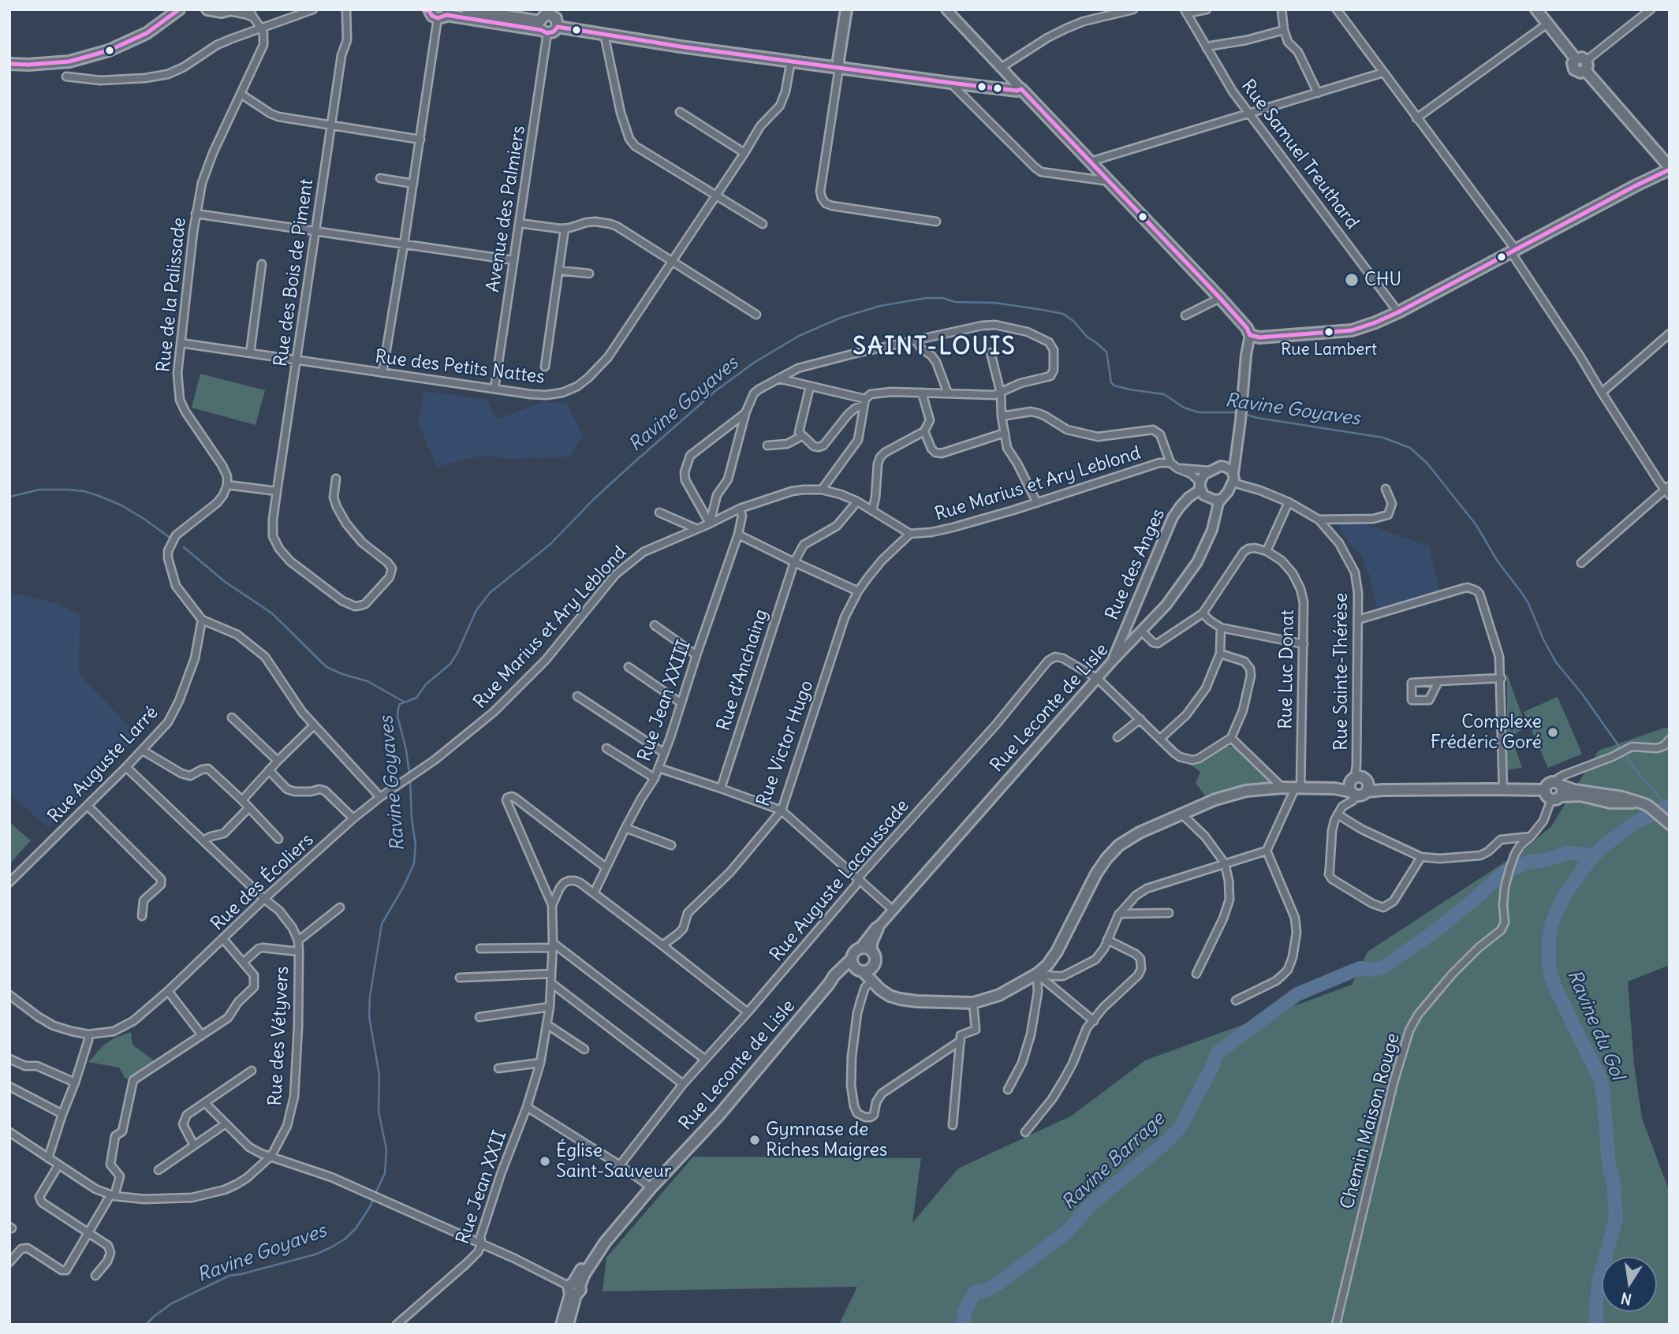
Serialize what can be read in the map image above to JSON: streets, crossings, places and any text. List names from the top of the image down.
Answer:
{
  "streets": {
    "main road": ["Rue Leconte de Lisle"],
    "street": [
      "Rue Samuel Treuthard",
      "Avenue des Palmiers",
      "Rue des Bois de Piment",
      "Rue de la Palissade",
      "Rue des Petits Nattes",
      "Rue Marius et Ary Leblond",
      "Rue des Anges",
      "Rue Luc Donat",
      "Rue d'Anchaing",
      "Rue Sainte-Thérèse",
      "Rue Jean XXIII",
      "Rue Victor Hugo",
      "Rue Auguste Larré",
      "Rue Auguste Lacaussade",
      "Rue des Écoliers",
      "Rue des Vétyvers",
      "Chemin Maison Rouge",
      "Rue Jean XXII"
    ]
  },
  "crossings": [
    ["Avenue des Palmiers", "Rue des Petits Nattes"],
    ["Rue des Bois de Piment", "Rue des Petits Nattes"],
    ["Rue de la Palissade", "Rue des Petits Nattes"],
    ["Rue Marius et Ary Leblond", "Rue d'Anchaing"],
    ["Rue Marius et Ary Leblond", "Rue Jean XXIII"],
    ["Rue Marius et Ary Leblond", "Rue Victor Hugo"],
    ["Rue Marius et Ary Leblond", "Rue des Écoliers"],
    ["Rue des Anges", "Rue Sainte-Thérèse"],
    ["Rue des Anges", "Rue Leconte de Lisle"],
    ["Rue Sainte-Thérèse", "Rue Leconte de Lisle"],
    ["Rue Jean XXIII", "Rue Jean XXII"],
    ["Rue Leconte de Lisle", "Rue Auguste Lacaussade"],
    ["Rue Auguste Larré", "Rue des Vétyvers"],
    ["Rue des Écoliers", "Rue des Vétyvers"]
  ],
  "districts": ["SAINT-LOUIS"],
  "water": ["Ravine Goyaves", "Ravine du Gol", "Ravine Barrage"],
  "places": [
    "CHU",
    "Rue Lambert",
    "Complexe Frédéric Goré",
    "Gymnase de Riches Maigres",
    "Église Saint-Sauveur"
  ],
  "north": "bottom"
}
